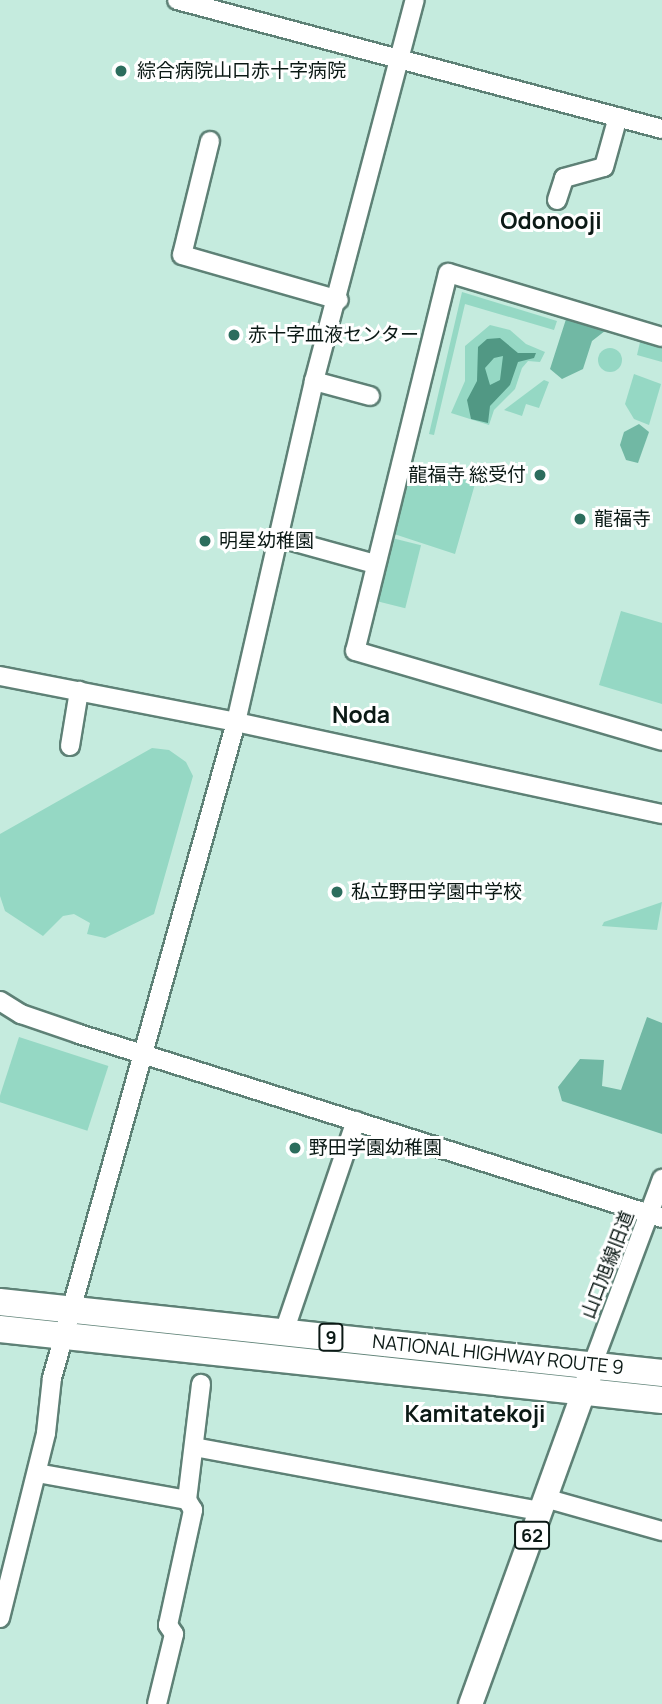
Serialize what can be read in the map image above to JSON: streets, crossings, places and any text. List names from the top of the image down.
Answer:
{
  "streets": {
    "highway": ["9", "NATIONAL HIGHWAY ROUTE 9"],
    "main road": ["62"],
    "street": ["山口旭線旧道"]
  },
  "crossings": [
    ["山口旭線旧道", "NATIONAL HIGHWAY ROUTE 9"],
    ["山口旭線旧道", "62"],
    ["NATIONAL HIGHWAY ROUTE 9", "62"]
  ],
  "districts": ["Odonooji", "Noda", "Kamitatekoji"],
  "places": [
    "綜合病院山口赤十字病院",
    "赤十字血液センター",
    "龍福寺 総受付",
    "龍福寺",
    "明星幼稚園",
    "私立野田学園中学校",
    "野田学園幼稚園"
  ]
}
